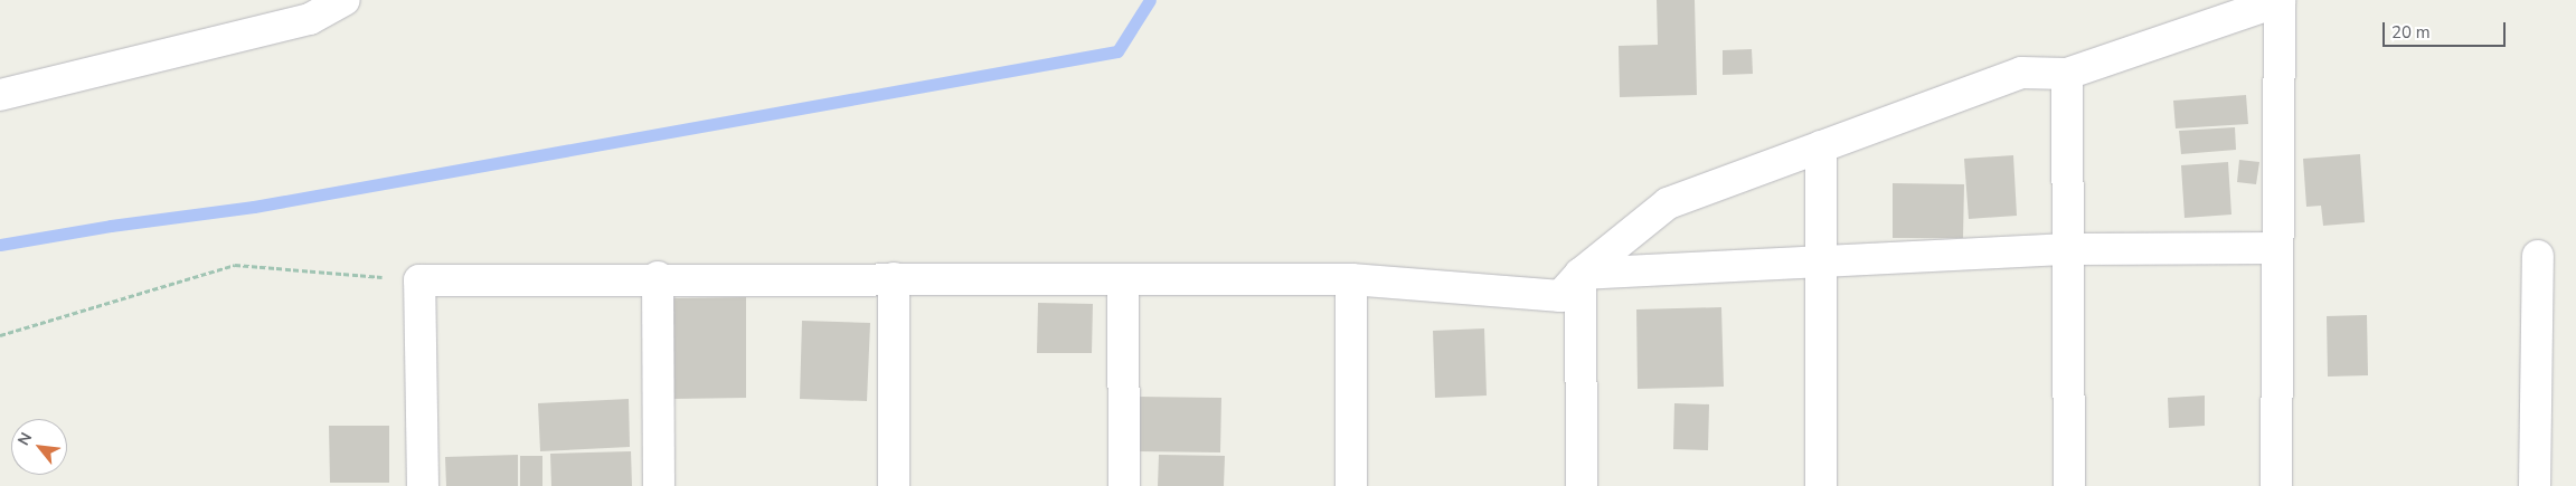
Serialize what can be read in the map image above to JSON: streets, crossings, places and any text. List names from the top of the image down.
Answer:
{
  "scale_bar": "20 m",
  "north": "top left"
}
